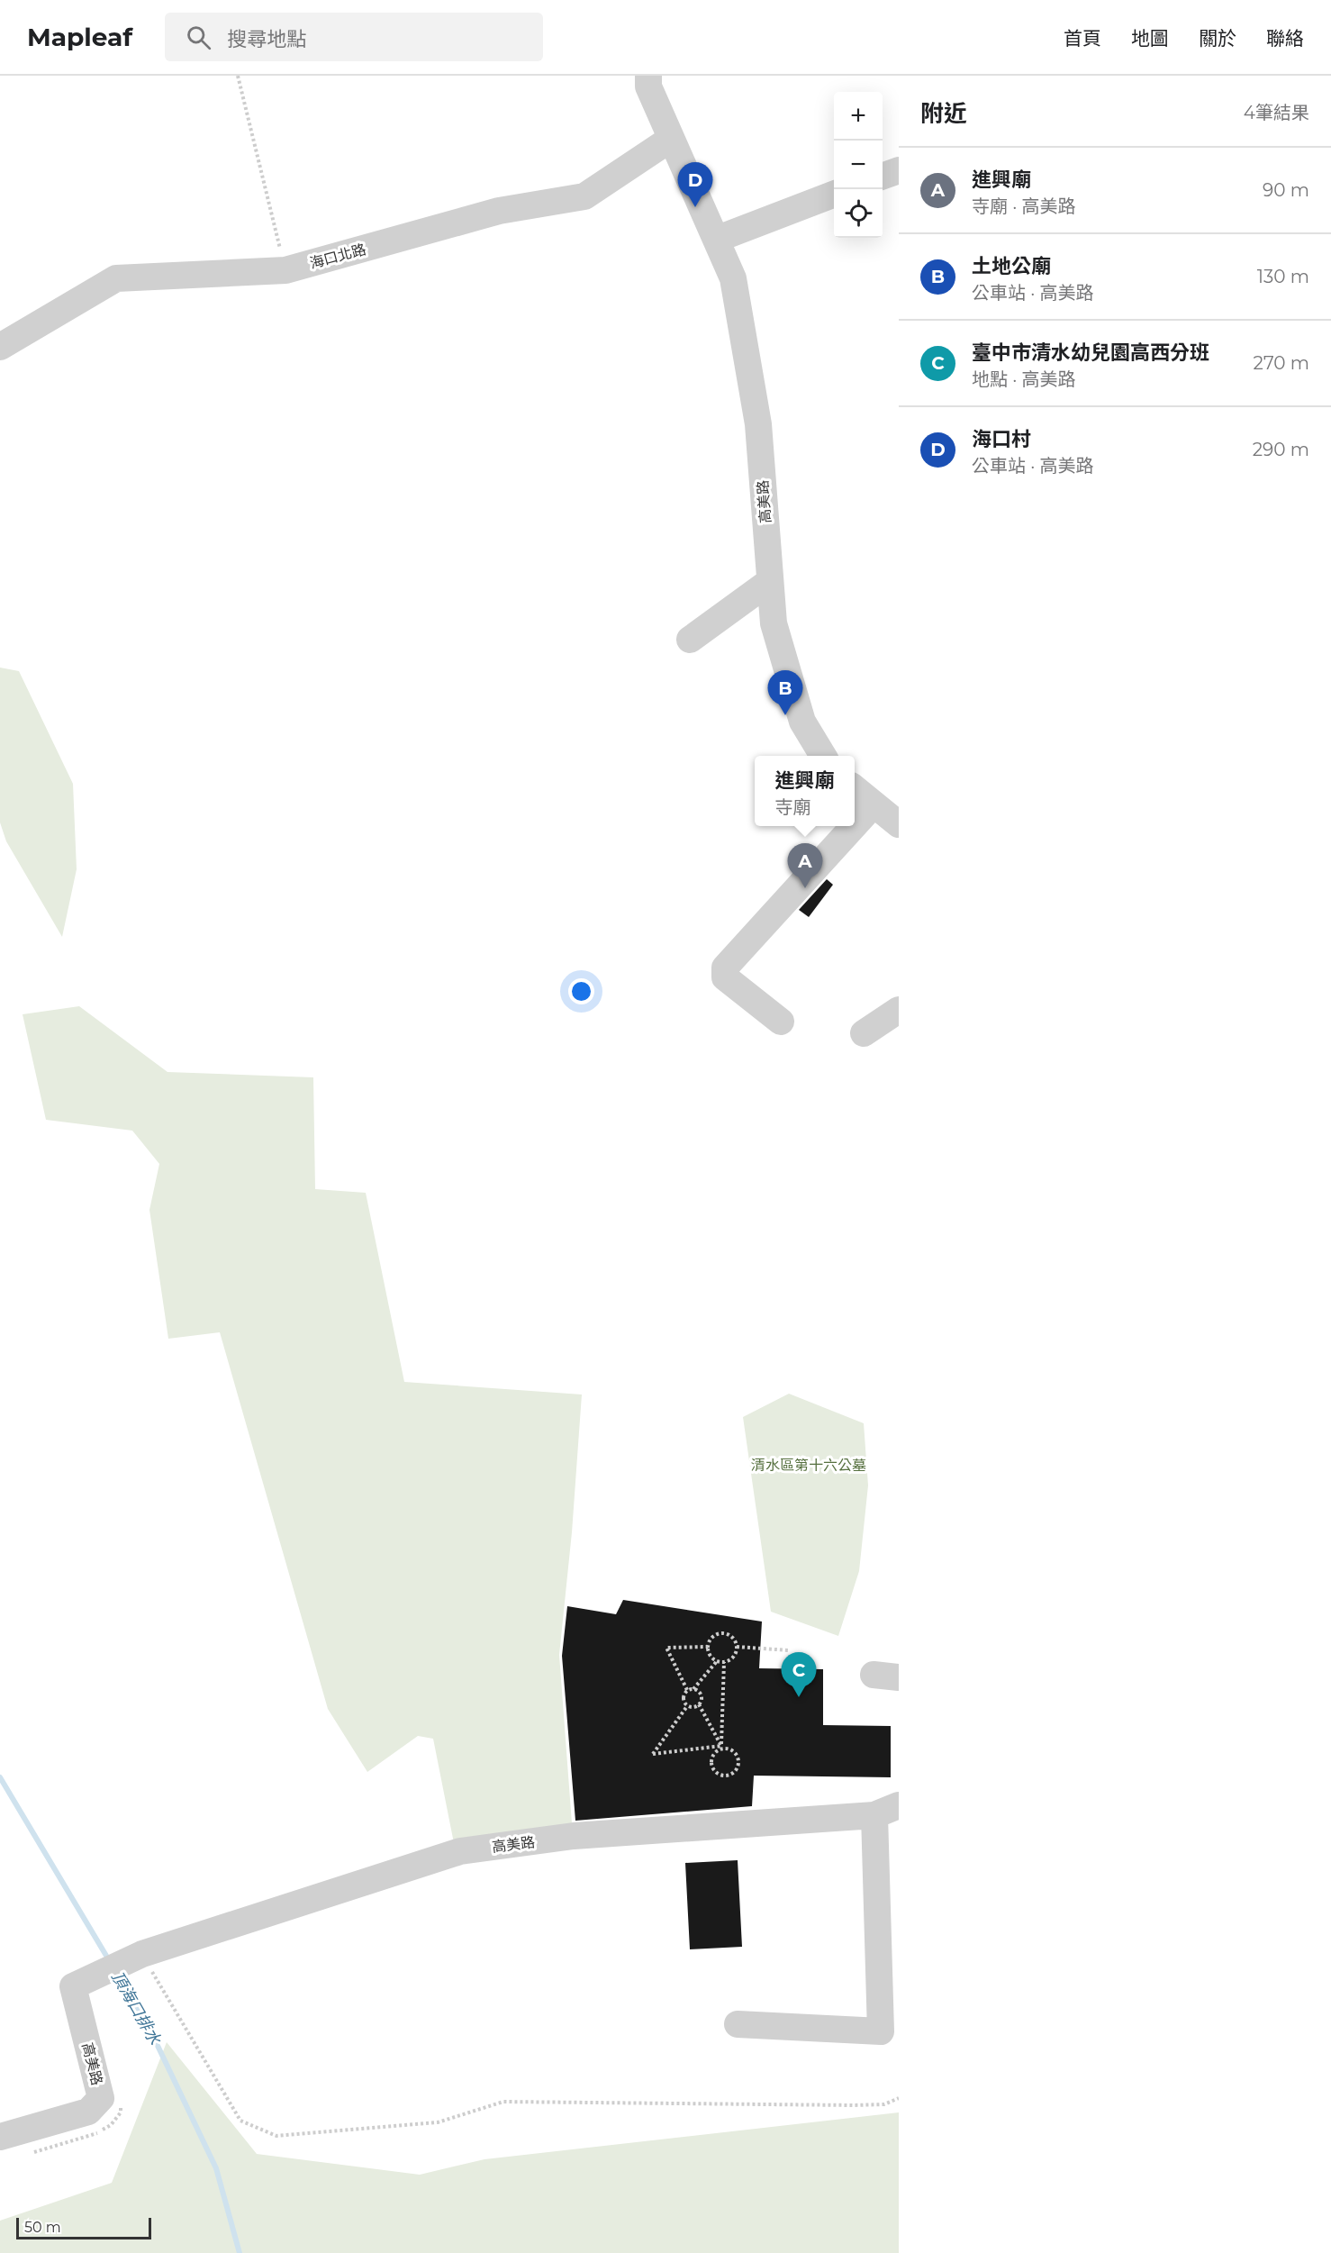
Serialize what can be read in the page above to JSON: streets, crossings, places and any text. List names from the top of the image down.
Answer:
{
  "streets": {
    "street": ["海口北路", "高美路"]
  },
  "crossings": [
    ["海口北路", "高美路"]
  ],
  "water": ["頂海口排水"],
  "parks": ["清水區第十六公墓"],
  "scale_bar": "50 m",
  "page": {
    "header": "Mapleaf",
    "search": "搜尋地點",
    "nav": [
      "首頁",
      "地圖",
      "關於",
      "聯絡"
    ],
    "heading": ["附近", "4筆結果"],
    "map_buttons": ["+", "−"],
    "list": [
      {
        "mark": "A",
        "name": "進興廟",
        "note": "寺廟 · 高美路",
        "value": "90 m"
      },
      {
        "mark": "B",
        "name": "土地公廟",
        "note": "公車站 · 高美路",
        "value": "130 m"
      },
      {
        "mark": "C",
        "name": "臺中市清水幼兒園高西分班",
        "note": "地點 · 高美路",
        "value": "270 m"
      },
      {
        "mark": "D",
        "name": "海口村",
        "note": "公車站 · 高美路",
        "value": "290 m"
      }
    ],
    "pins": [
      "D",
      "B",
      "A",
      "C"
    ],
    "popup": ["進興廟", "寺廟"],
    "scale": "50 m"
  }
}
